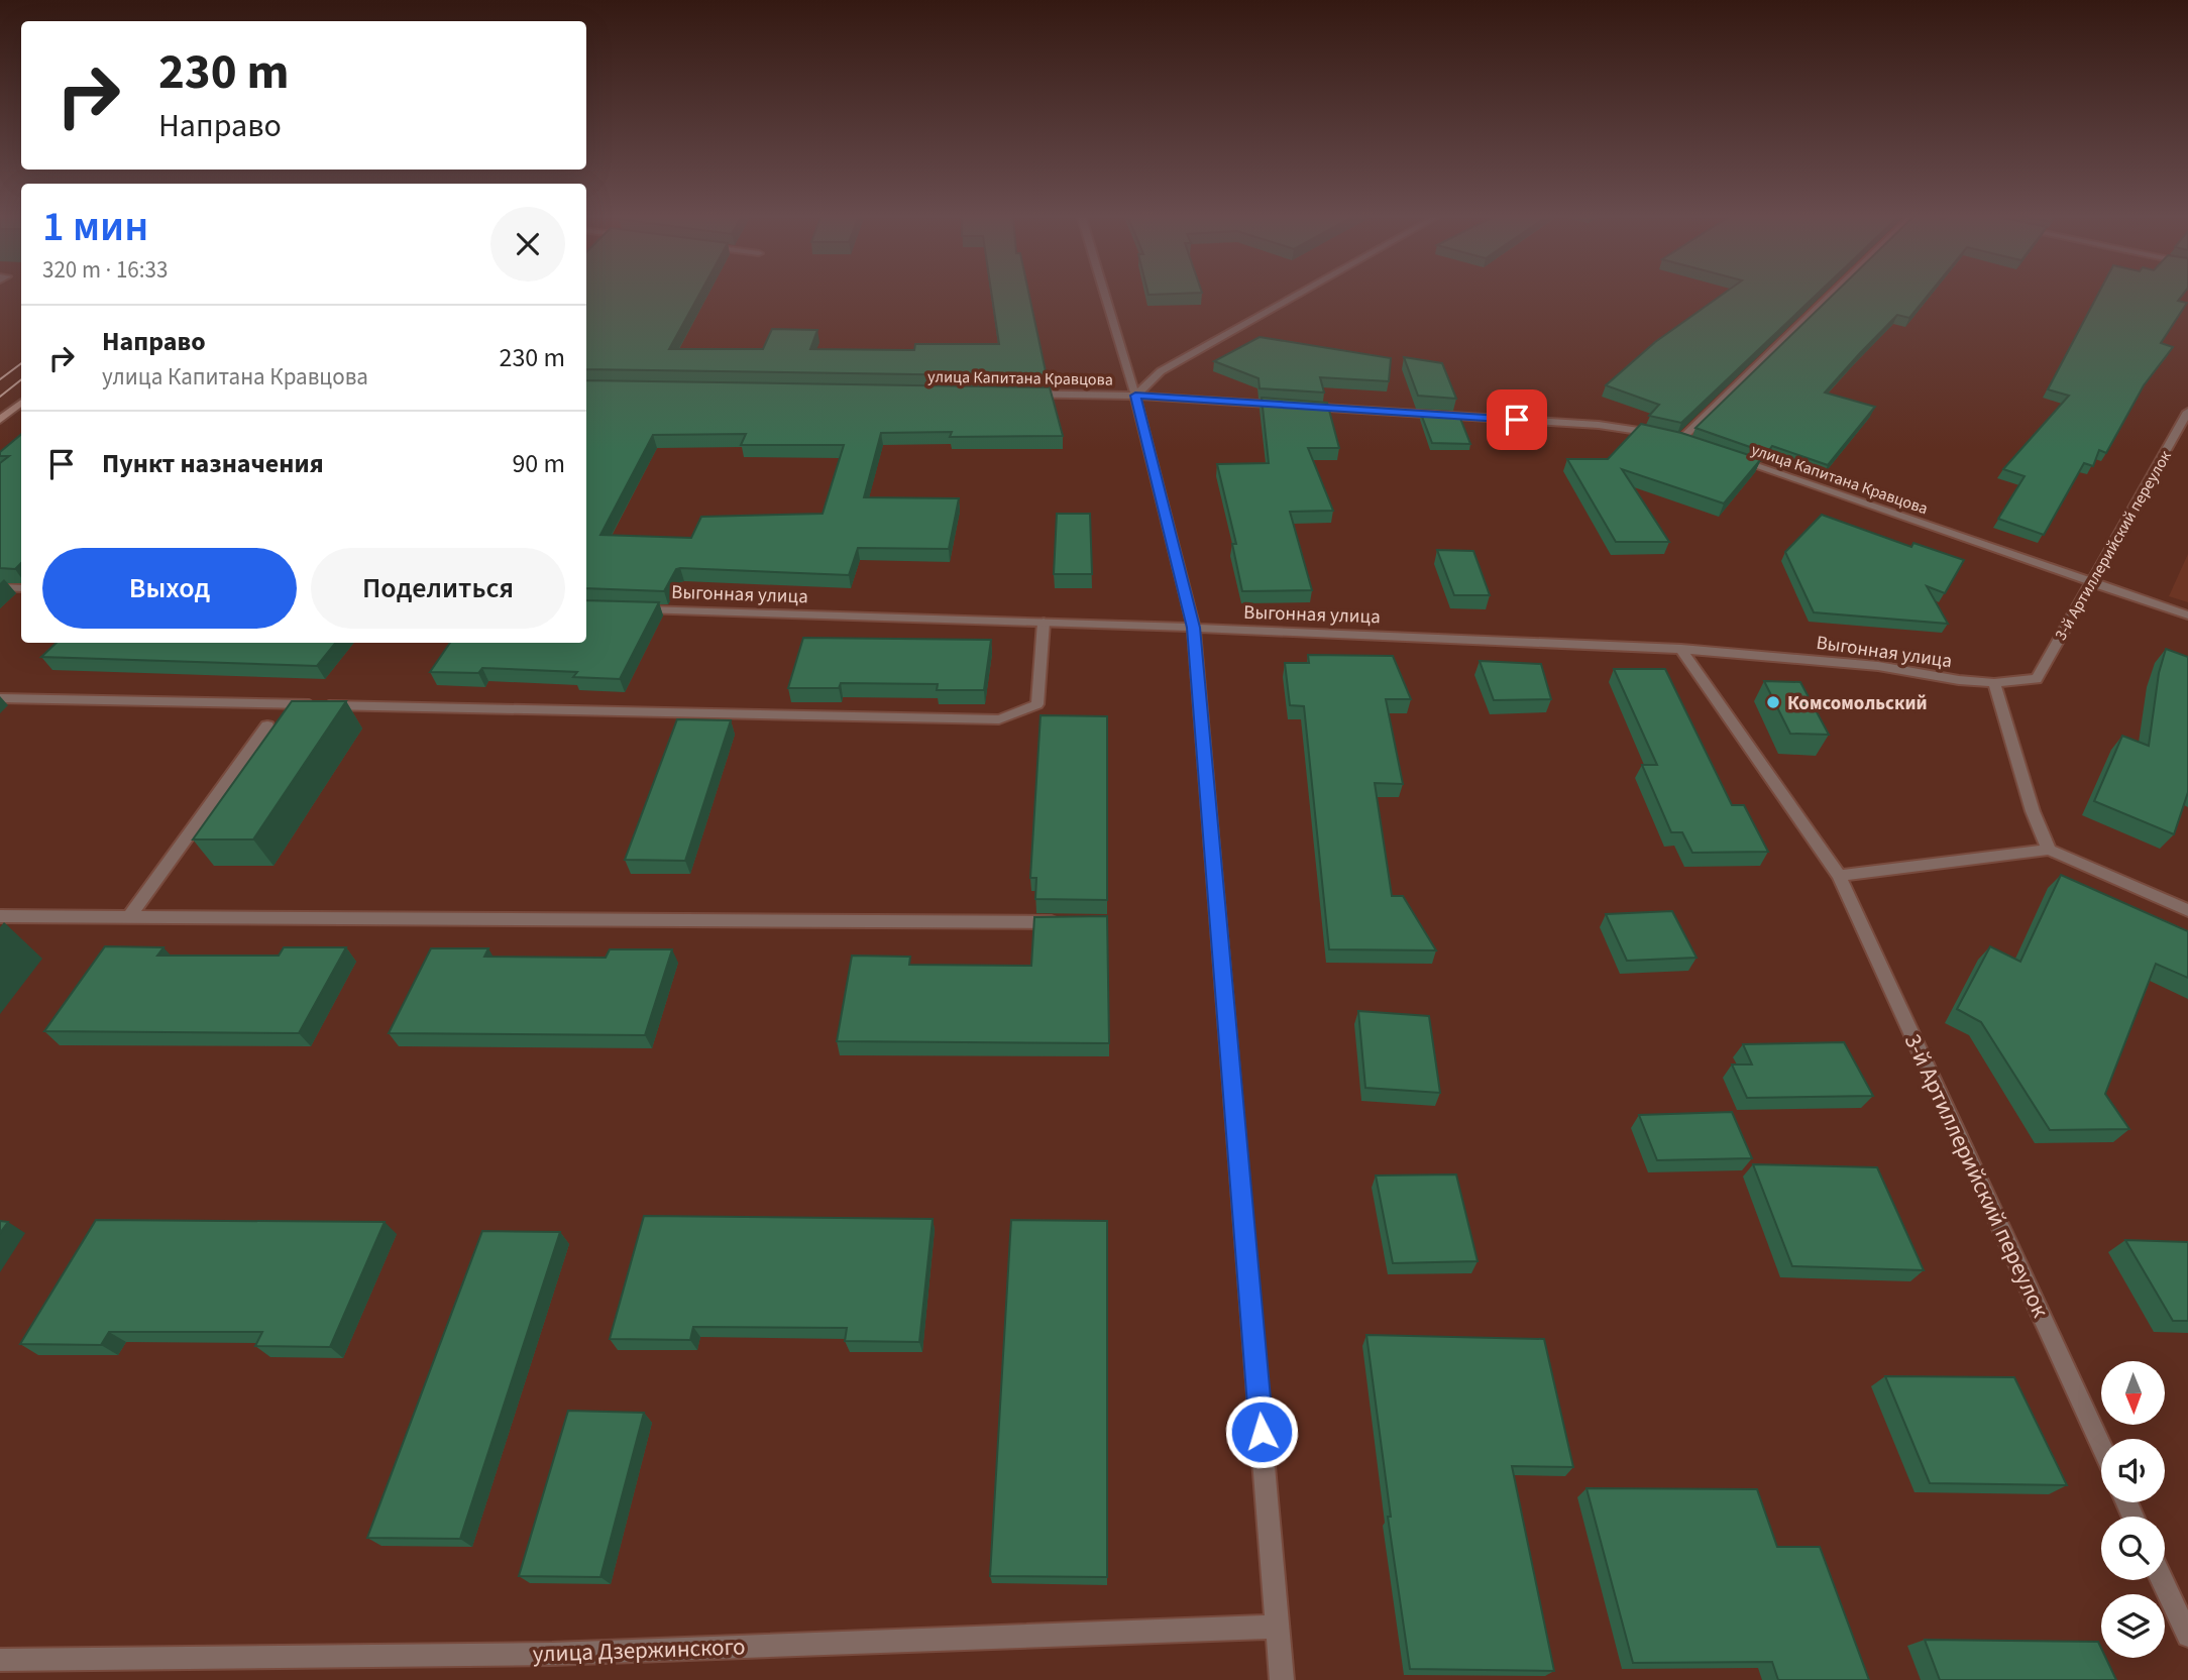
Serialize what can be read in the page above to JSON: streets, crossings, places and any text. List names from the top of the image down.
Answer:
{
  "streets": {
    "street": [
      "улица Капитана Кравцова",
      "3-й Артиллерийский переулок",
      "Выгонная улица",
      "улица Дзержинского"
    ]
  },
  "crossings": [
    ["улица Капитана Кравцова", "3-й Артиллерийский переулок"],
    ["3-й Артиллерийский переулок", "Выгонная улица"]
  ],
  "places": ["Комсомольский"],
  "north": "bottom",
  "page": {
    "turn": ["230 m", "Направо"],
    "heading": ["1 мин", "320 m · 16:33"],
    "list": [
      {
        "name": "Направо",
        "note": "улица Капитана Кравцова",
        "value": "230 m"
      },
      {
        "name": "Пункт назначения",
        "value": "90 m"
      }
    ],
    "buttons": ["Выход", "Поделиться"]
  }
}
